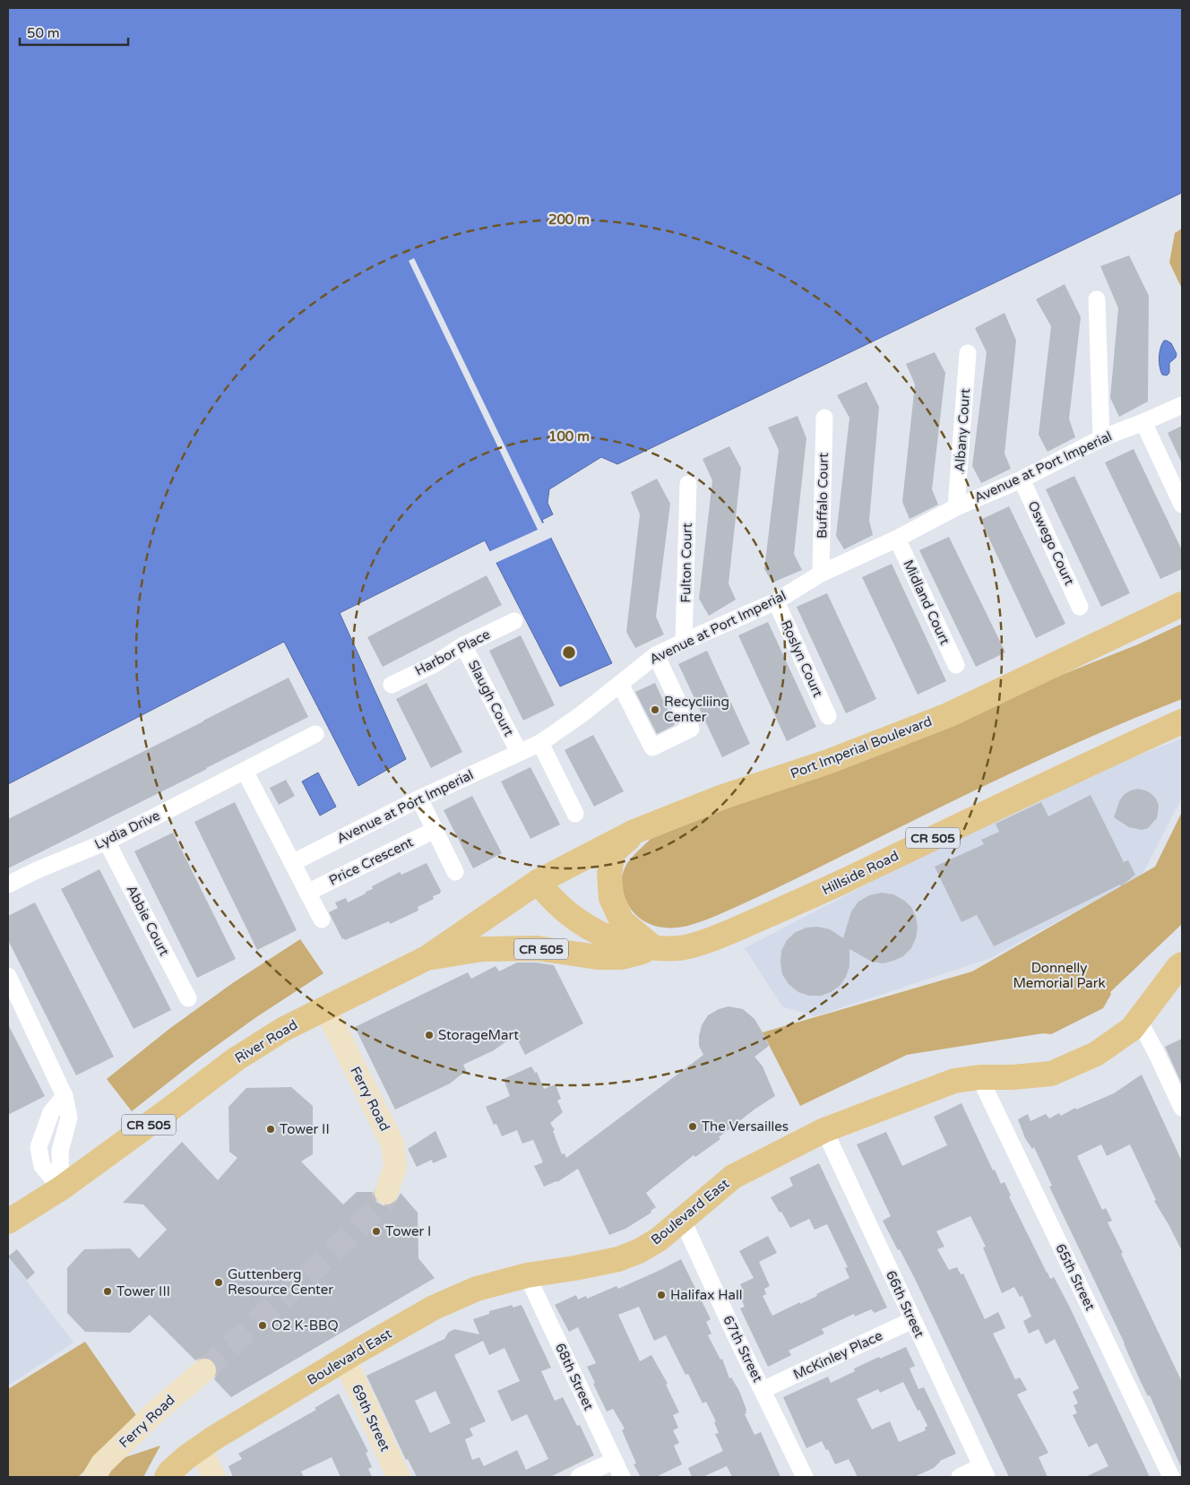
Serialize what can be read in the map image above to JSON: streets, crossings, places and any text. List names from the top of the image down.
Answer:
{
  "streets": {
    "main road": [
      "Port Imperial Boulevard",
      "CR 505",
      "Hillside Road",
      "River Road",
      "Boulevard East"
    ],
    "street": [
      "Albany Court",
      "Avenue at Port Imperial",
      "Buffalo Court",
      "Oswego Court",
      "Fulton Court",
      "Midland Court",
      "Harbor Place",
      "Roslyn Court",
      "Slaugh Court",
      "Lydia Drive",
      "Price Crescent",
      "Abbie Court",
      "Ferry Road",
      "65th Street",
      "66th Street",
      "67th Street",
      "McKinley Place",
      "68th Street",
      "69th Street"
    ]
  },
  "crossings": [
    ["Albany Court", "Avenue at Port Imperial"],
    ["Avenue at Port Imperial", "Buffalo Court"],
    ["Avenue at Port Imperial", "Oswego Court"],
    ["Avenue at Port Imperial", "Fulton Court"],
    ["Avenue at Port Imperial", "Midland Court"],
    ["Avenue at Port Imperial", "Roslyn Court"],
    ["Avenue at Port Imperial", "Slaugh Court"],
    ["Harbor Place", "Slaugh Court"],
    ["Port Imperial Boulevard", "CR 505"],
    ["Port Imperial Boulevard", "River Road"],
    ["Lydia Drive", "Abbie Court"],
    ["CR 505", "Hillside Road"],
    ["CR 505", "River Road"],
    ["River Road", "Ferry Road"],
    ["Boulevard East", "65th Street"],
    ["Boulevard East", "66th Street"],
    ["Boulevard East", "67th Street"],
    ["Boulevard East", "68th Street"],
    ["Boulevard East", "69th Street"],
    ["66th Street", "McKinley Place"],
    ["67th Street", "McKinley Place"]
  ],
  "parks": ["Donnelly Memorial Park"],
  "places": [
    "Recycliing Center",
    "StorageMart",
    "The Versailles",
    "Tower II",
    "Tower I",
    "Guttenberg Resource Center",
    "Tower III",
    "Halifax Hall",
    "O2 K-BBQ"
  ],
  "scale_bar": "50 m",
  "rings": ["200 m", "100 m"]
}
